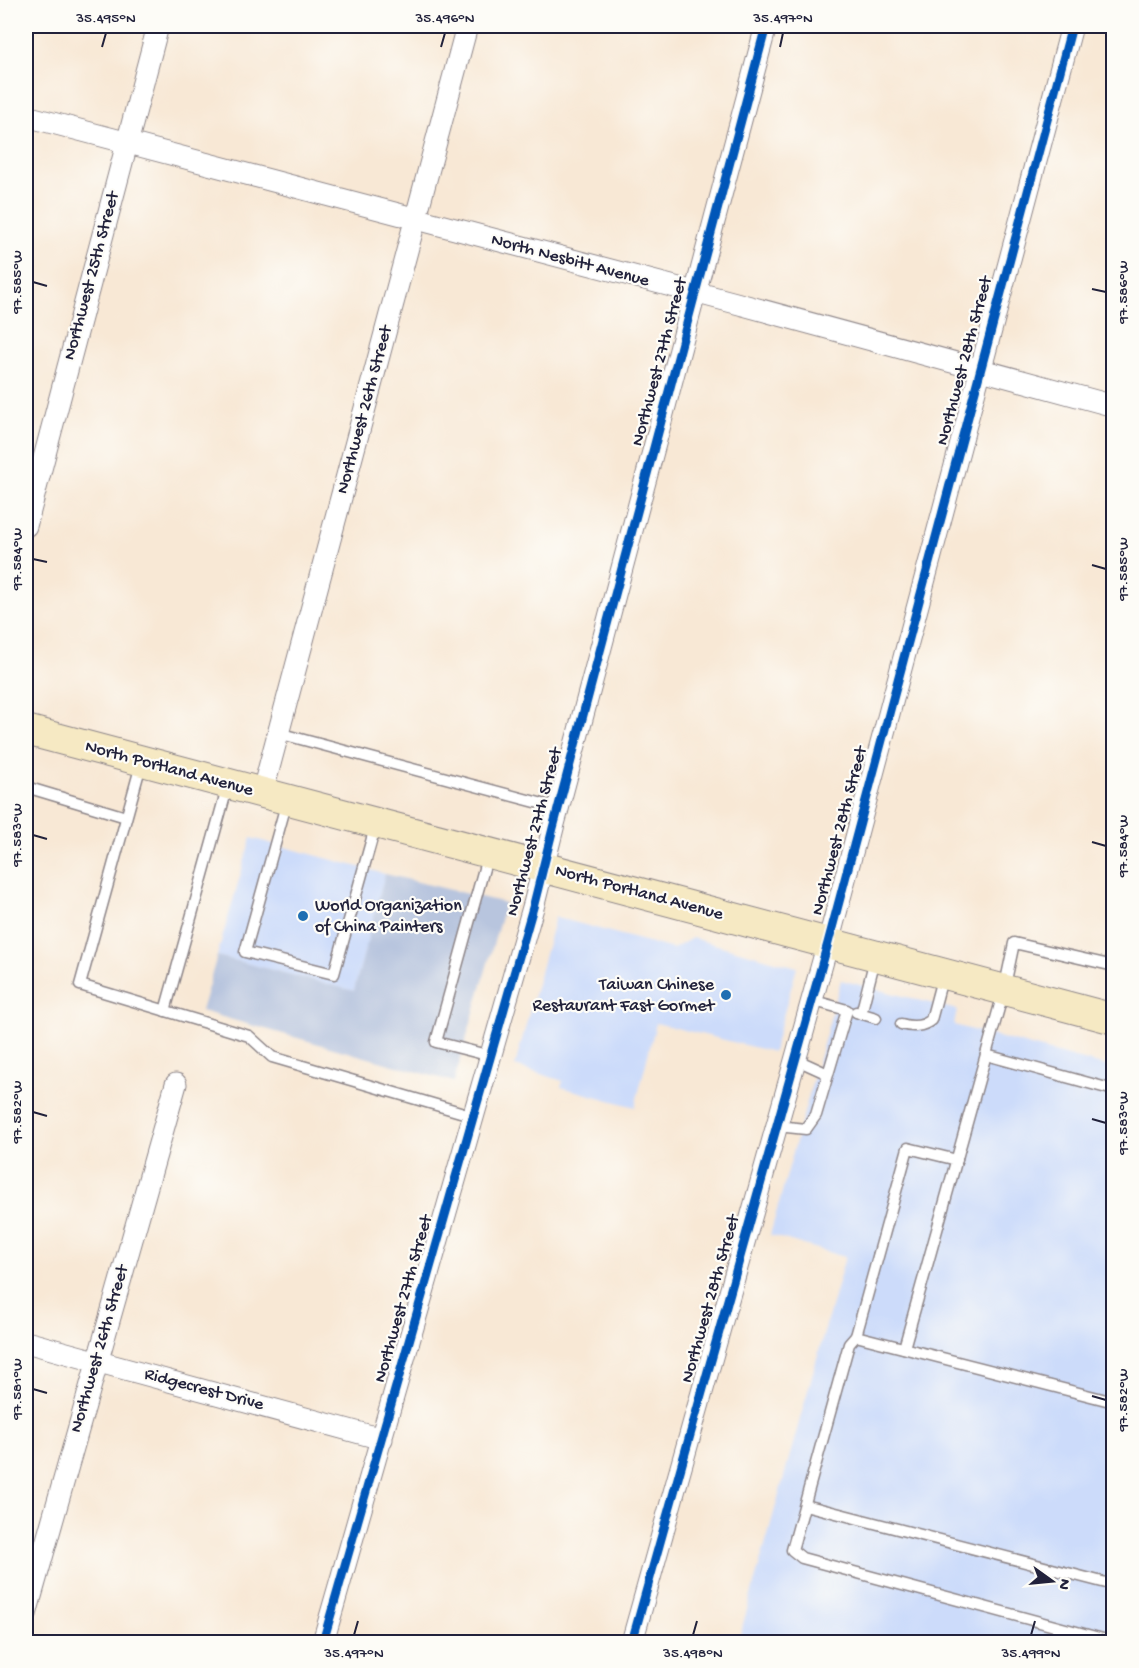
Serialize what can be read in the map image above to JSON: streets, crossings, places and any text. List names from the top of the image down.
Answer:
{
  "streets": {
    "main road": ["North Portland Avenue"],
    "street": [
      "North Nesbitt Avenue",
      "Northwest 25th Street",
      "Northwest 28th Street",
      "Northwest 27th Street",
      "Northwest 26th Street",
      "Ridgecrest Drive"
    ]
  },
  "crossings": [
    ["North Nesbitt Avenue", "Northwest 25th Street"],
    ["North Nesbitt Avenue", "Northwest 28th Street"],
    ["North Nesbitt Avenue", "Northwest 27th Street"],
    ["North Nesbitt Avenue", "Northwest 26th Street"],
    ["Northwest 28th Street", "North Portland Avenue"],
    ["Northwest 27th Street", "North Portland Avenue"],
    ["Northwest 27th Street", "Ridgecrest Drive"],
    ["Northwest 26th Street", "North Portland Avenue"],
    ["Northwest 26th Street", "Ridgecrest Drive"]
  ],
  "places": ["World Organization of China Painters", "Taiwan Chinese Restaurant Fast Gormet"],
  "north": "right",
  "coordinates": [
    "35.495°N",
    "35.496°N",
    "35.497°N",
    "97.585°W",
    "97.586°W",
    "97.584°W",
    "97.583°W",
    "97.582°W",
    "97.581°W",
    "35.498°N",
    "35.499°N"
  ]
}
